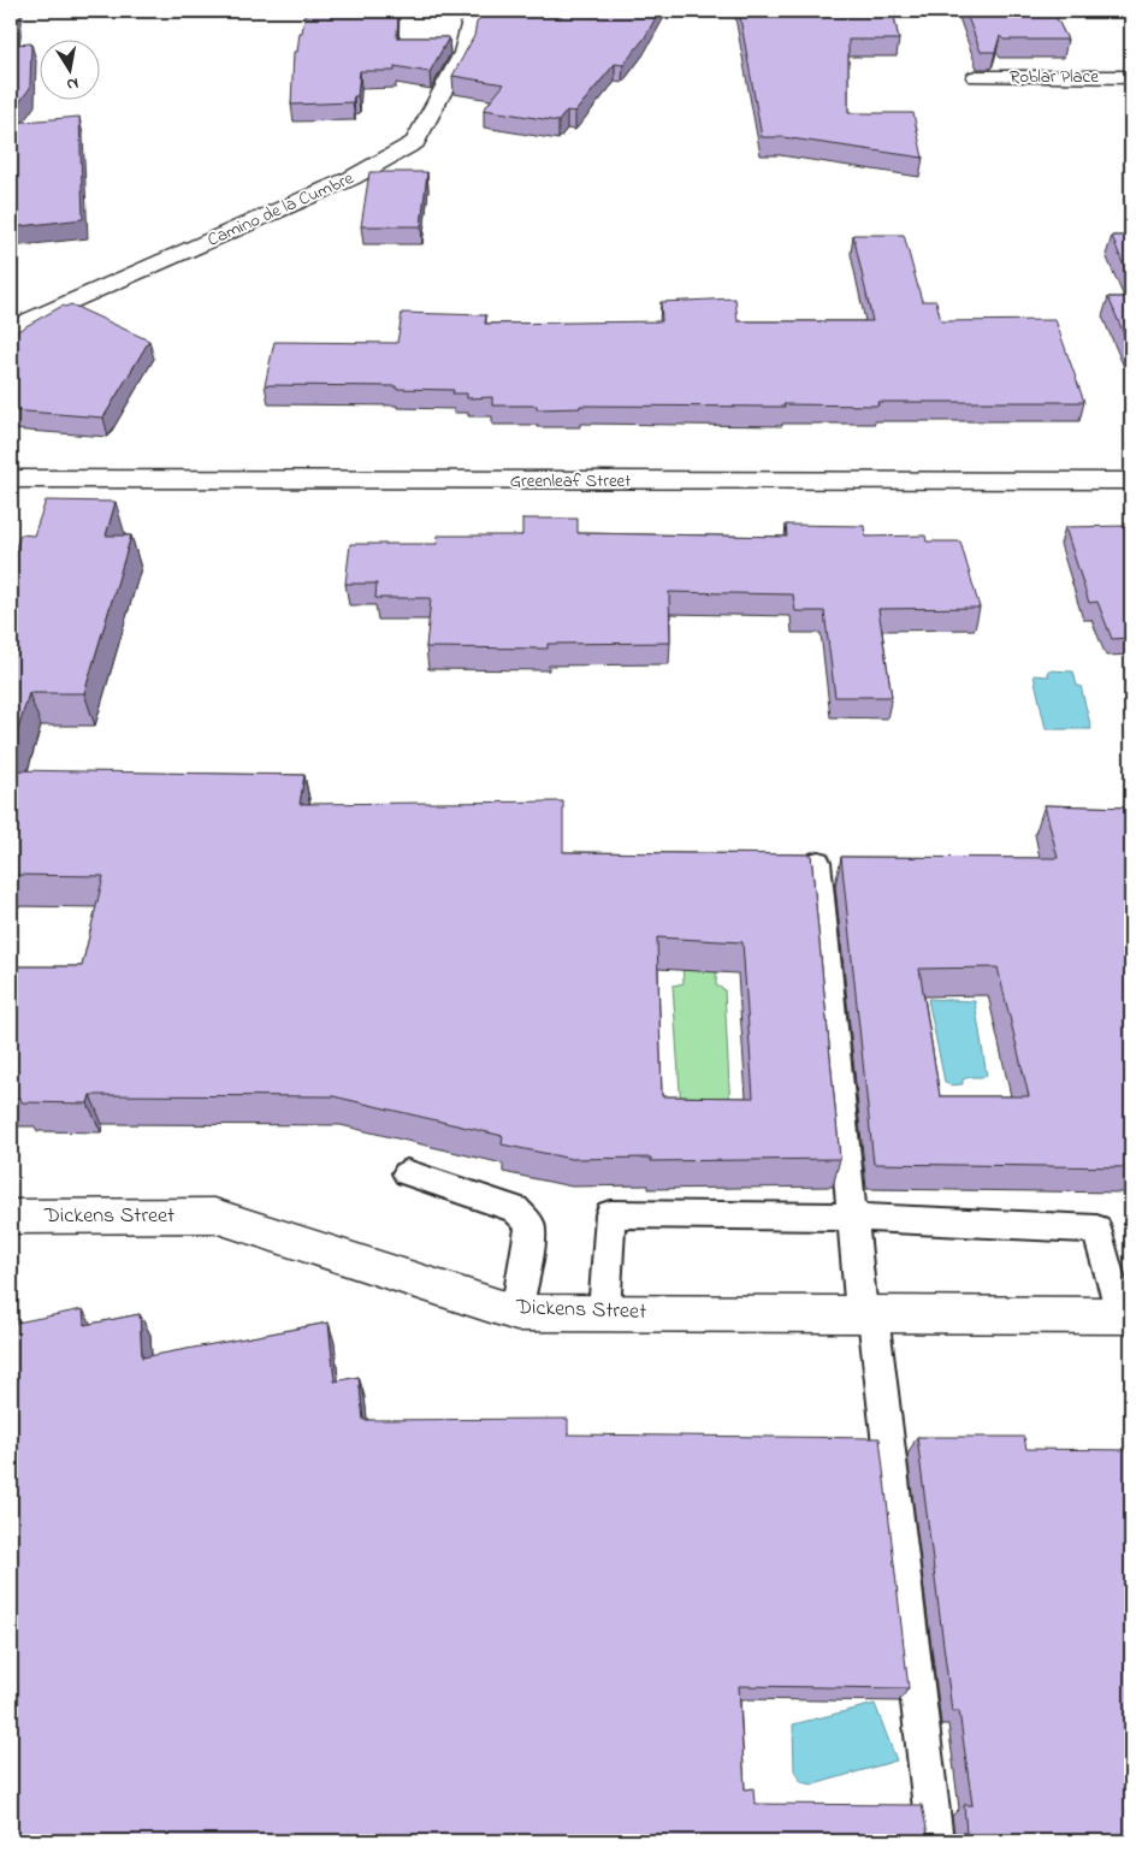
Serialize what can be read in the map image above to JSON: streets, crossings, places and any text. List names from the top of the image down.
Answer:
{
  "streets": {
    "street": [
      "Roblar Place",
      "Camino de la Cumbre",
      "Greenleaf Street",
      "Dickens Street"
    ]
  },
  "north": "bottom"
}
